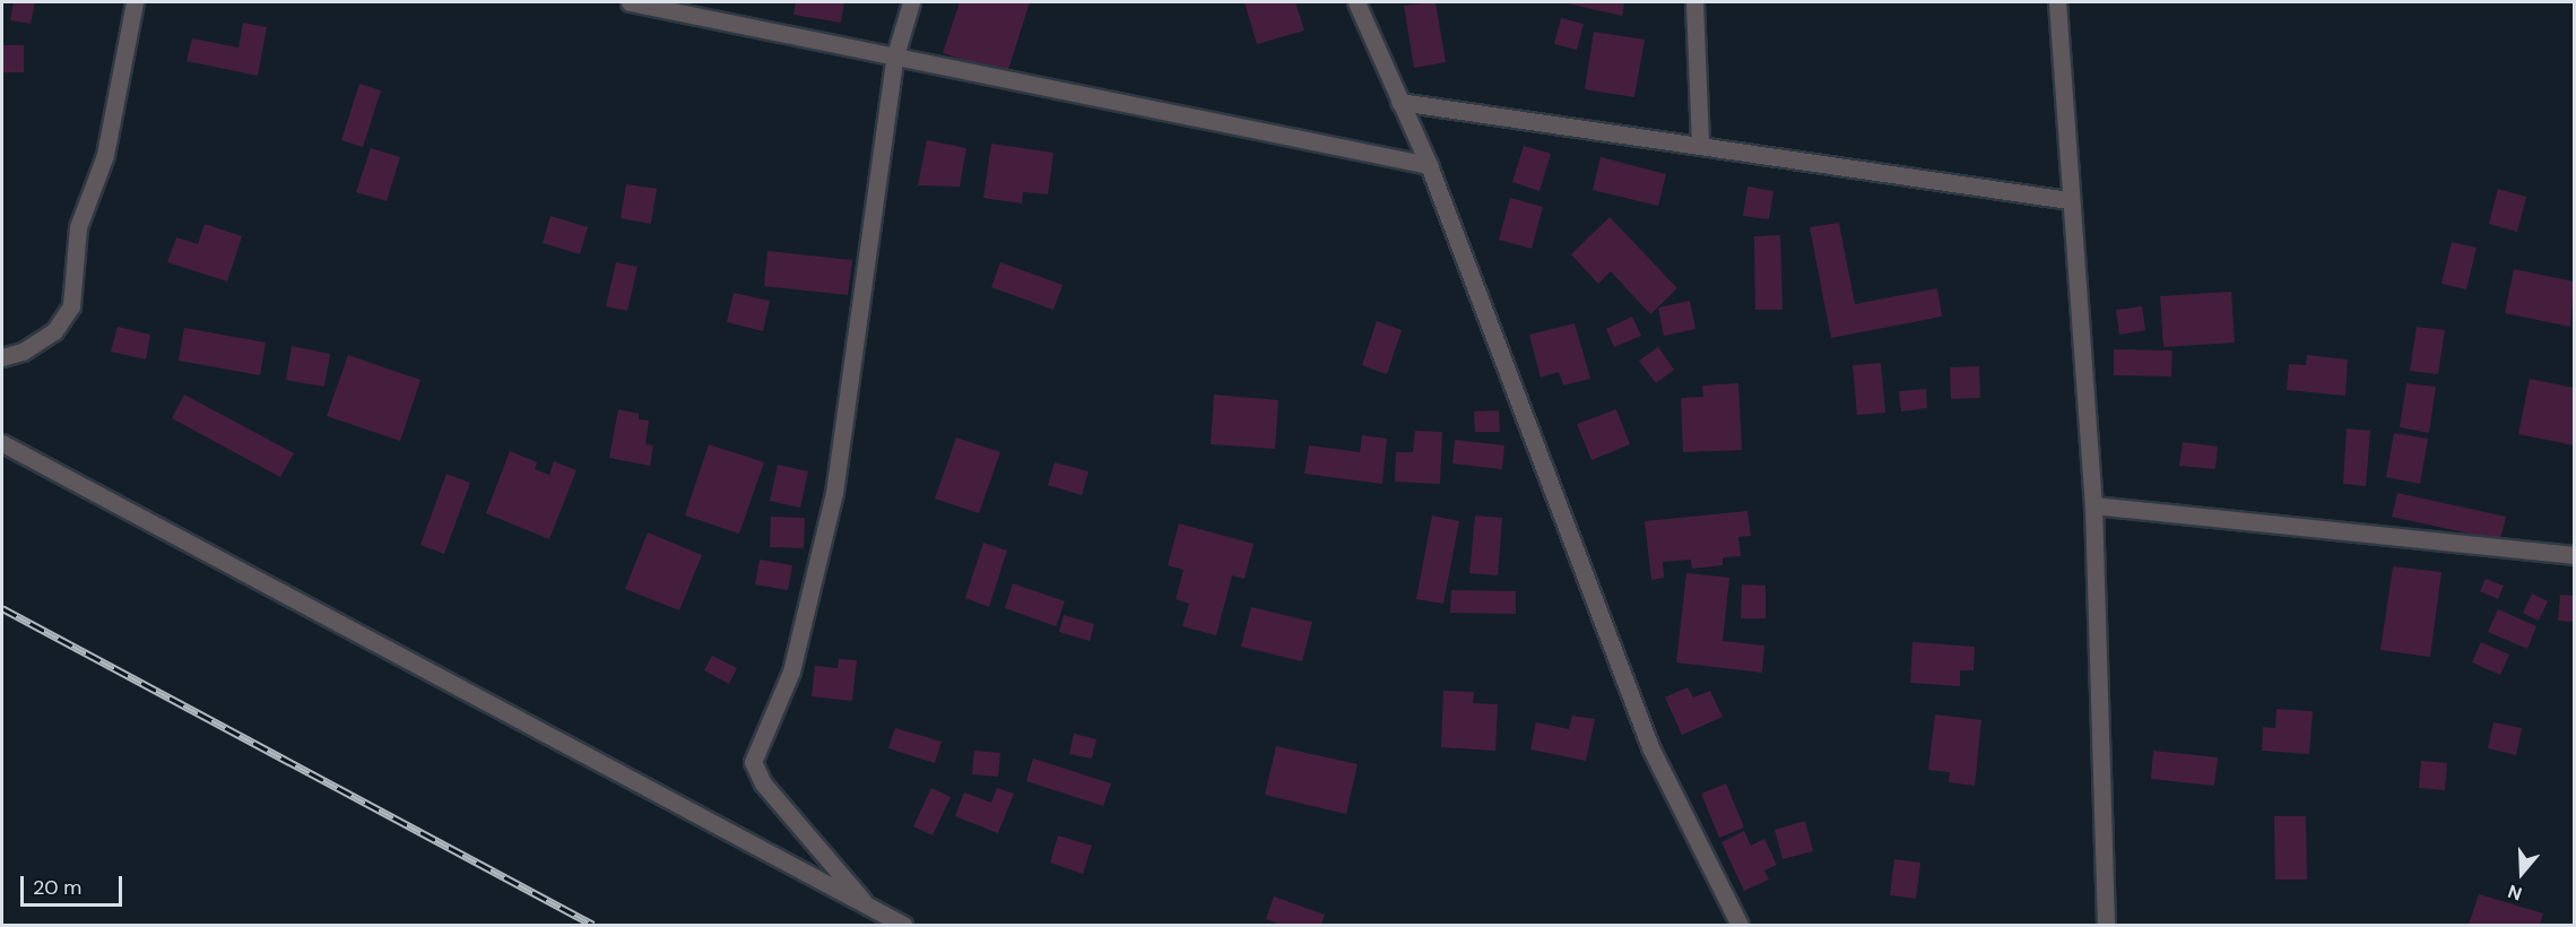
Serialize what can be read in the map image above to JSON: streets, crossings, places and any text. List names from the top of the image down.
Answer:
{
  "scale_bar": "20 m",
  "north": "bottom"
}
